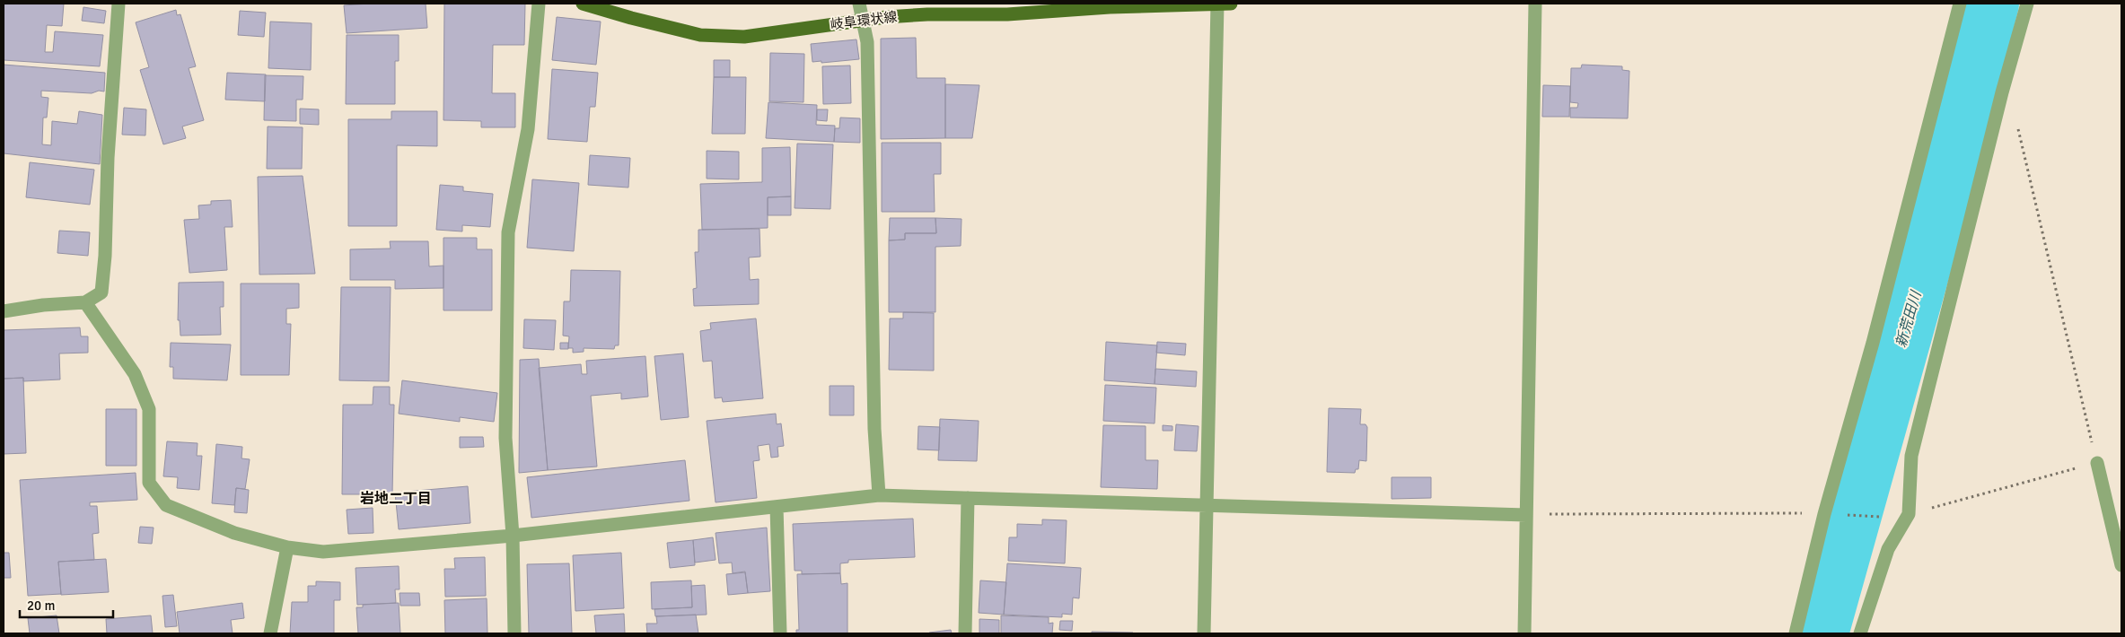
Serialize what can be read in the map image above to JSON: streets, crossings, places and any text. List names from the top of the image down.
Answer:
{
  "streets": {
    "main road": ["岐阜環状線"]
  },
  "districts": ["岩地二丁目"],
  "water": ["新荒田川"],
  "scale_bar": "20 m"
}
